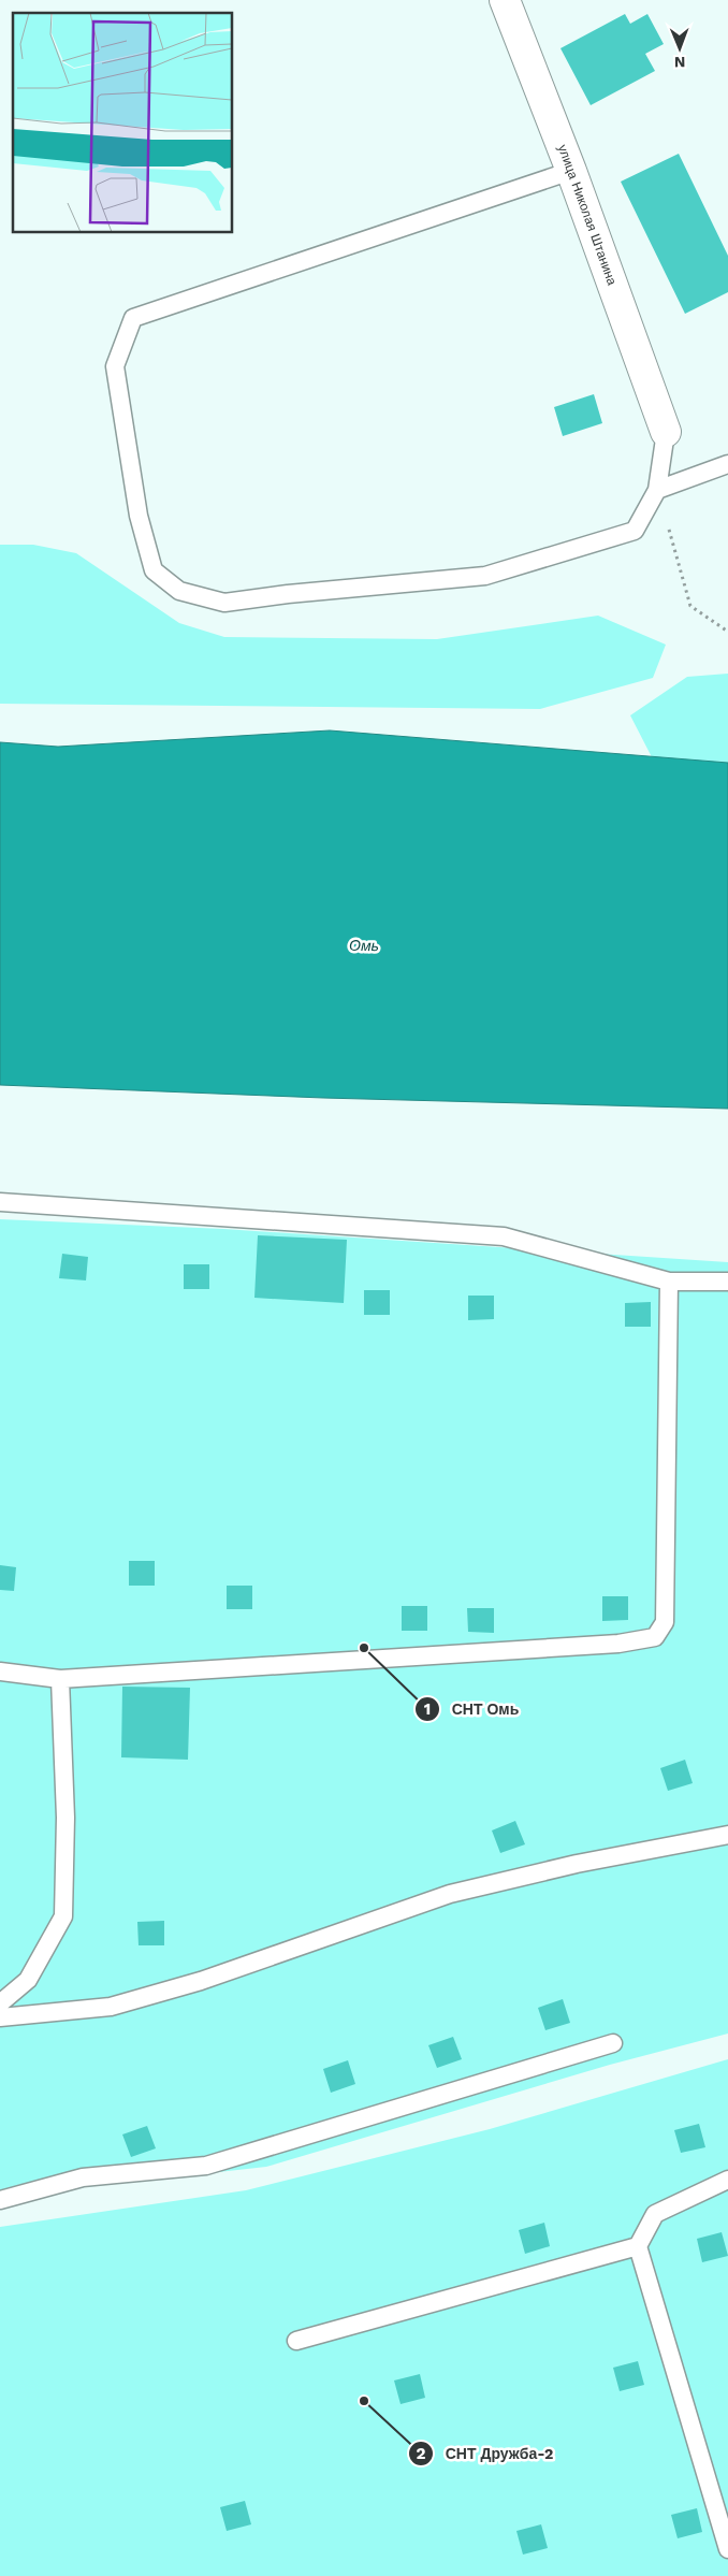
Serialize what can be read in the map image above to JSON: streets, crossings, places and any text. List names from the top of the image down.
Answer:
{
  "streets": {
    "street": ["улица Николая Штанина"]
  },
  "water": ["Омь"],
  "places": ["СНТ Омь", "СНТ Дружба-2"],
  "north": "bottom"
}
